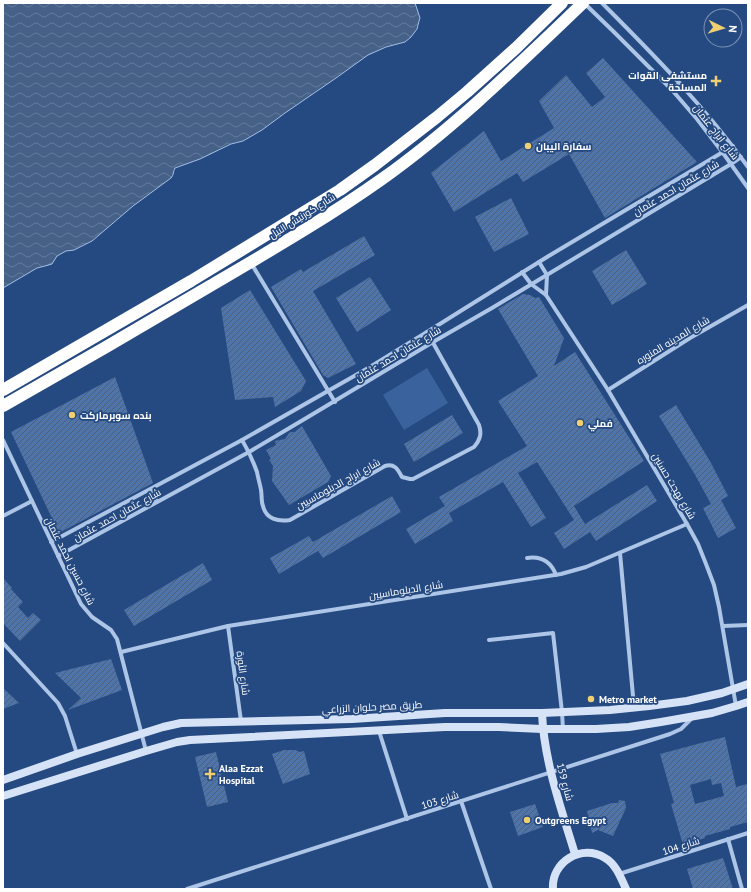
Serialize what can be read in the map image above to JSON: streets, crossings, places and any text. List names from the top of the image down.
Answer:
{
  "streets": {
    "highway": ["شارع كورنيش النيل"],
    "main road": ["طريق مصر حلوان الزراعي", "شارع 159"],
    "street": [
      "شارع ابراج عثمان",
      "شارع عثمان احمد عثمان",
      "شارع المدينه المنوره",
      "شارع ابراج الدبلوماسيين",
      "شارع بهجت حسنين",
      "شارع حسين احمد عثمان",
      "شارع الدبلوماسيين",
      "شارع الثورة",
      "شارع 103",
      "شارع 104"
    ]
  },
  "crossings": [
    ["شارع ابراج عثمان", "شارع عثمان احمد عثمان"],
    ["شارع ابراج عثمان", "شارع كورنيش النيل"],
    ["شارع عثمان احمد عثمان", "شارع ابراج الدبلوماسيين"],
    ["شارع عثمان احمد عثمان", "شارع بهجت حسنين"],
    ["شارع عثمان احمد عثمان", "شارع حسين احمد عثمان"],
    ["شارع المدينه المنوره", "شارع بهجت حسنين"],
    ["شارع بهجت حسنين", "شارع الدبلوماسيين"],
    ["شارع بهجت حسنين", "طريق مصر حلوان الزراعي"],
    ["شارع حسين احمد عثمان", "شارع الدبلوماسيين"],
    ["شارع حسين احمد عثمان", "طريق مصر حلوان الزراعي"],
    ["شارع الدبلوماسيين", "شارع الثورة"],
    ["شارع الثورة", "طريق مصر حلوان الزراعي"],
    ["طريق مصر حلوان الزراعي", "شارع 159"],
    ["شارع 159", "شارع 103"]
  ],
  "places": {
    "health": ["مستشفى القوات المسلحة", "Alaa Ezzat Hospital"],
    "other": [
      "سفارة اليبان",
      "بنده سوبرماركت",
      "فملي",
      "Metro market",
      "Outgreens Egypt"
    ]
  },
  "north": "right"
}
